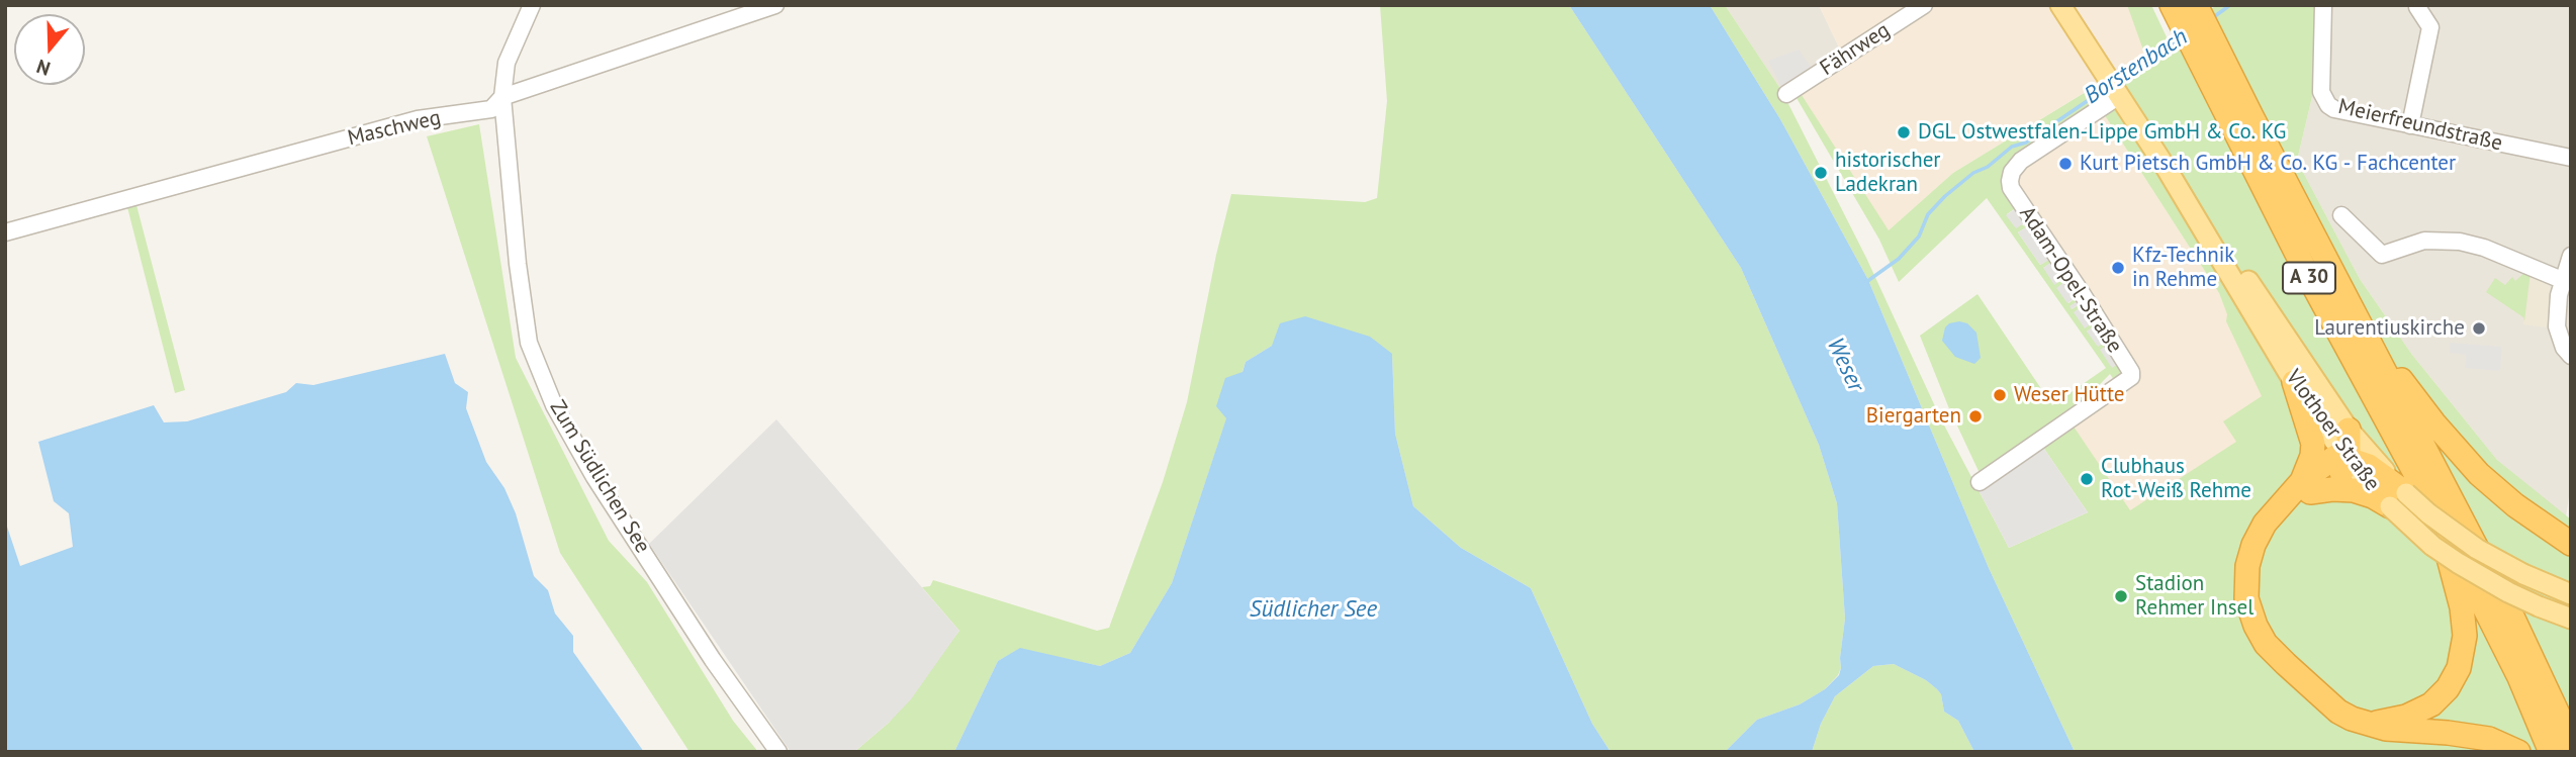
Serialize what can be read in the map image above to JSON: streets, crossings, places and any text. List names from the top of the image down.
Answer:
{
  "streets": {
    "highway": ["A 30"],
    "main road": ["Vlothoer Straße"],
    "street": [
      "Fährweg",
      "Meierfreundstraße",
      "Maschweg",
      "Adam-Opel-Straße",
      "Zum Südlichen See"
    ]
  },
  "crossings": [
    ["Maschweg", "Zum Südlichen See"],
    ["Adam-Opel-Straße", "Vlothoer Straße"]
  ],
  "water": ["Borstenbach", "Weser", "Südlicher See"],
  "places": [
    "DGL Ostwestfalen-Lippe GmbH & Co. KG",
    "Kurt Pietsch GmbH & Co. KG - Fachcenter",
    "historischer Ladekran",
    "Kfz-Technik in Rehme",
    "Laurentiuskirche",
    "Weser Hütte",
    "Biergarten",
    "Clubhaus Rot-Weiß Rehme",
    "Stadion Rehmer Insel"
  ],
  "north": "bottom"
}
